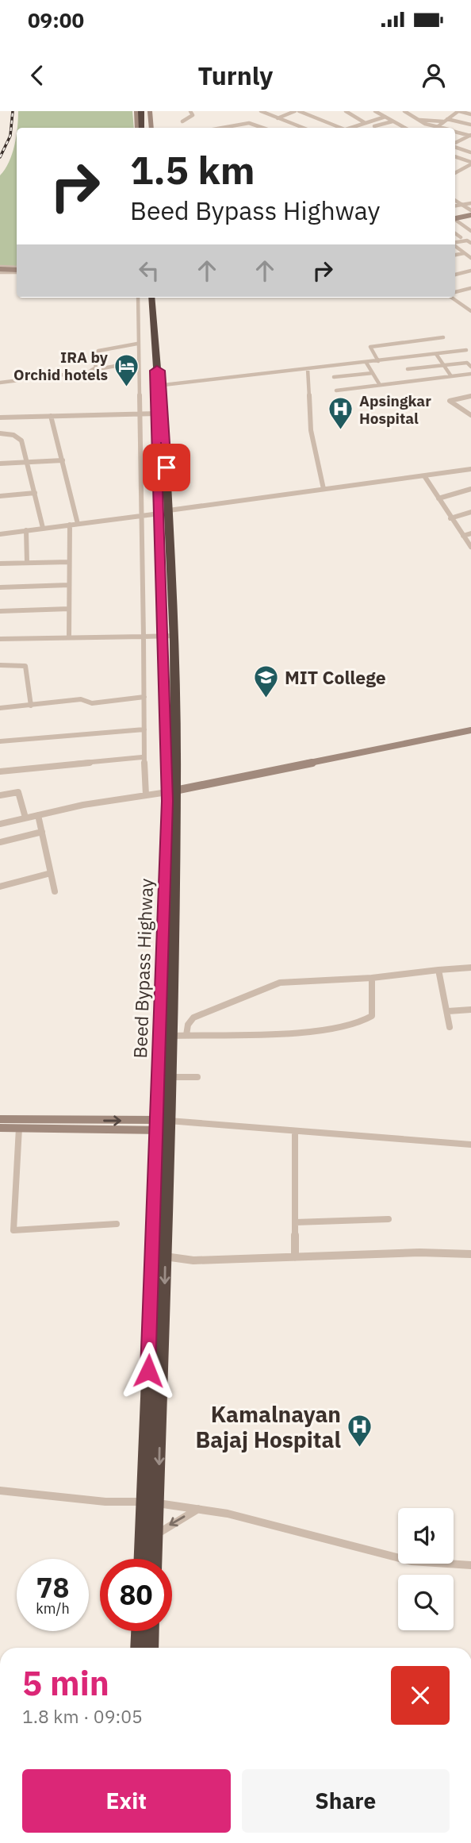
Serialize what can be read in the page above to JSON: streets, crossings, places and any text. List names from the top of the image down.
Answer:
{
  "streets": {
    "highway": ["Beed Bypass Highway"]
  },
  "places": {
    "hotel": ["IRA by Orchid hotels"],
    "hospital": ["Apsingkar Hospital", "Kamalnayan Bajaj Hospital"],
    "school or university": ["MIT College"]
  },
  "page": {
    "status": "09:00",
    "header": "Turnly",
    "turn": ["1.5 km", "Beed Bypass Highway"],
    "speed": "78 km/h",
    "limit": "80",
    "heading": ["5 min", "1.8 km · 09:05"],
    "buttons": ["Exit", "Share"]
  }
}
